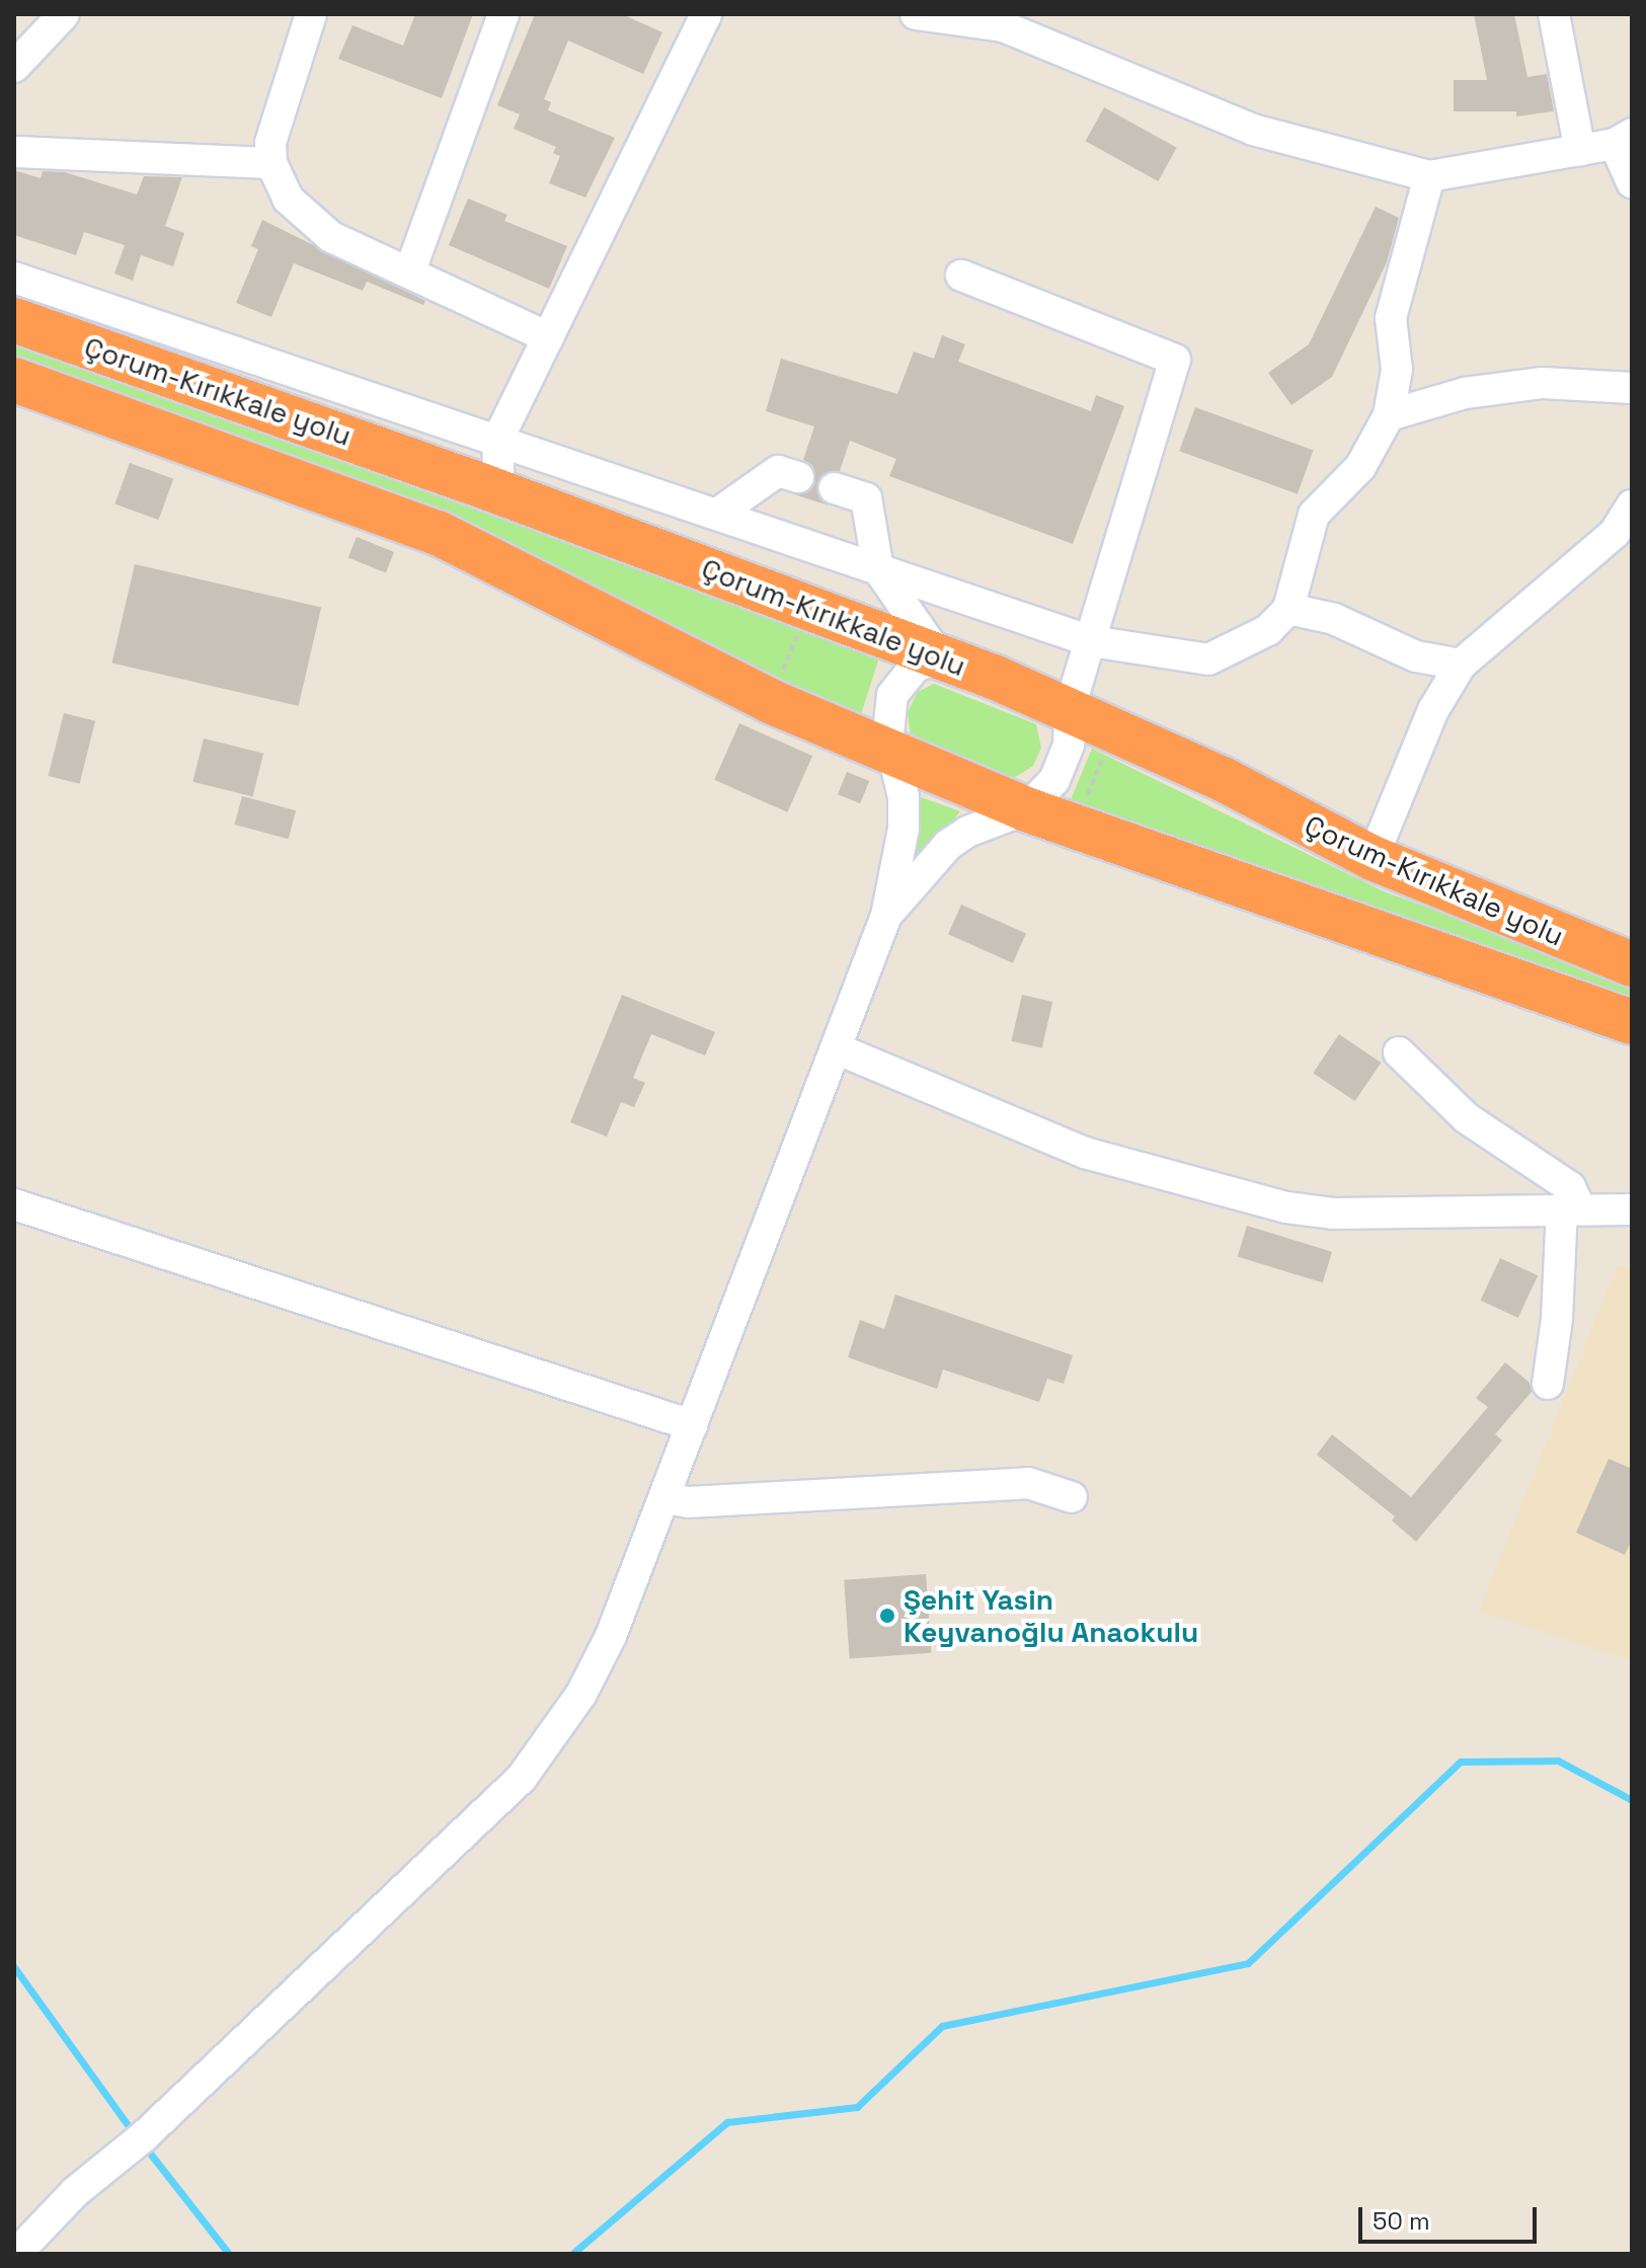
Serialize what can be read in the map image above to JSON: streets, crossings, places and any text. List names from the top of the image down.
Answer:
{
  "streets": {
    "highway": ["Çorum-Kırıkkale yolu"]
  },
  "places": ["Şehit Yasin Keyvanoğlu Anaokulu"],
  "scale_bar": "50 m"
}
